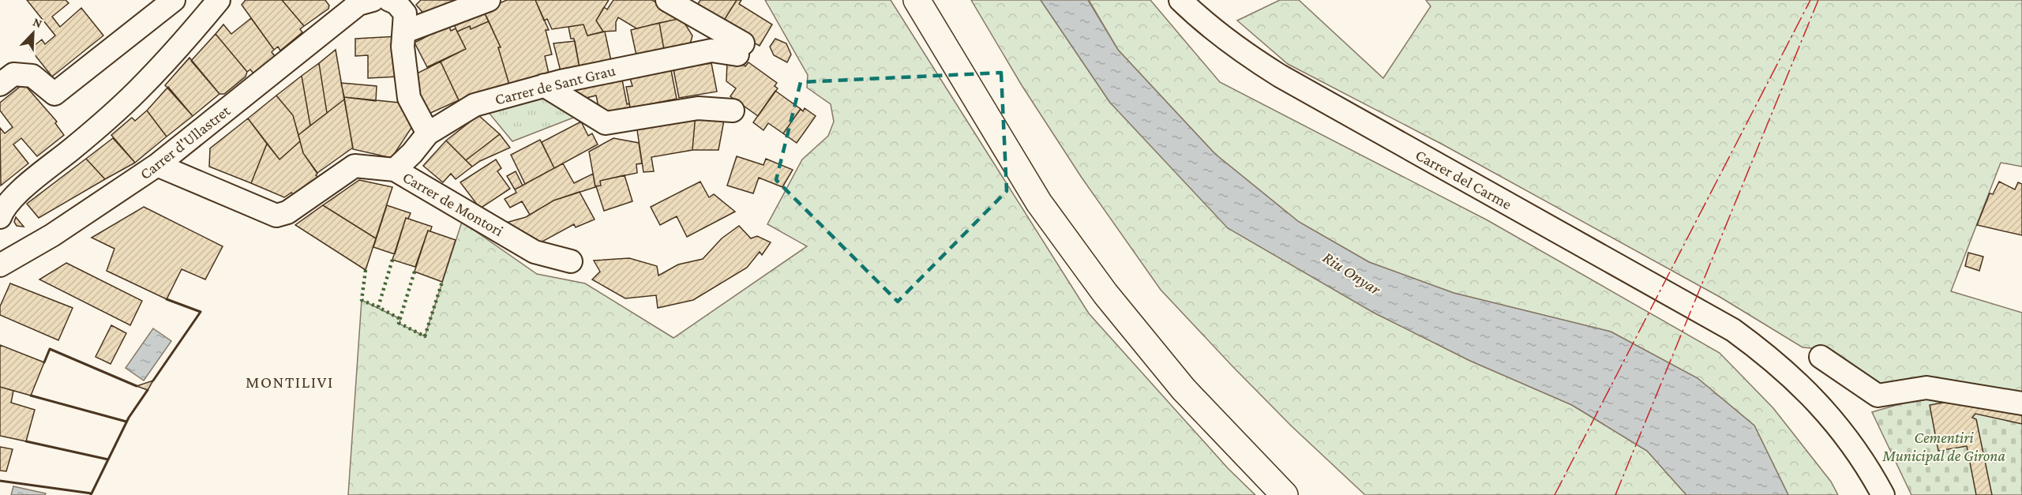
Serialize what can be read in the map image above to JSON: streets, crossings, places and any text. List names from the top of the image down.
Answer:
{
  "streets": {
    "street": [
      "Carrer de Sant Grau",
      "Carrer d'Ullastret",
      "Carrer del Carme",
      "Carrer de Montori"
    ]
  },
  "crossings": [
    ["Carrer de Sant Grau", "Carrer de Montori"],
    ["Carrer d'Ullastret", "Carrer de Montori"]
  ],
  "districts": ["MONTILIVI"],
  "water": ["Riu Onyar"],
  "parks": ["Cementiri Municipal de Girona"],
  "north": "top right"
}
